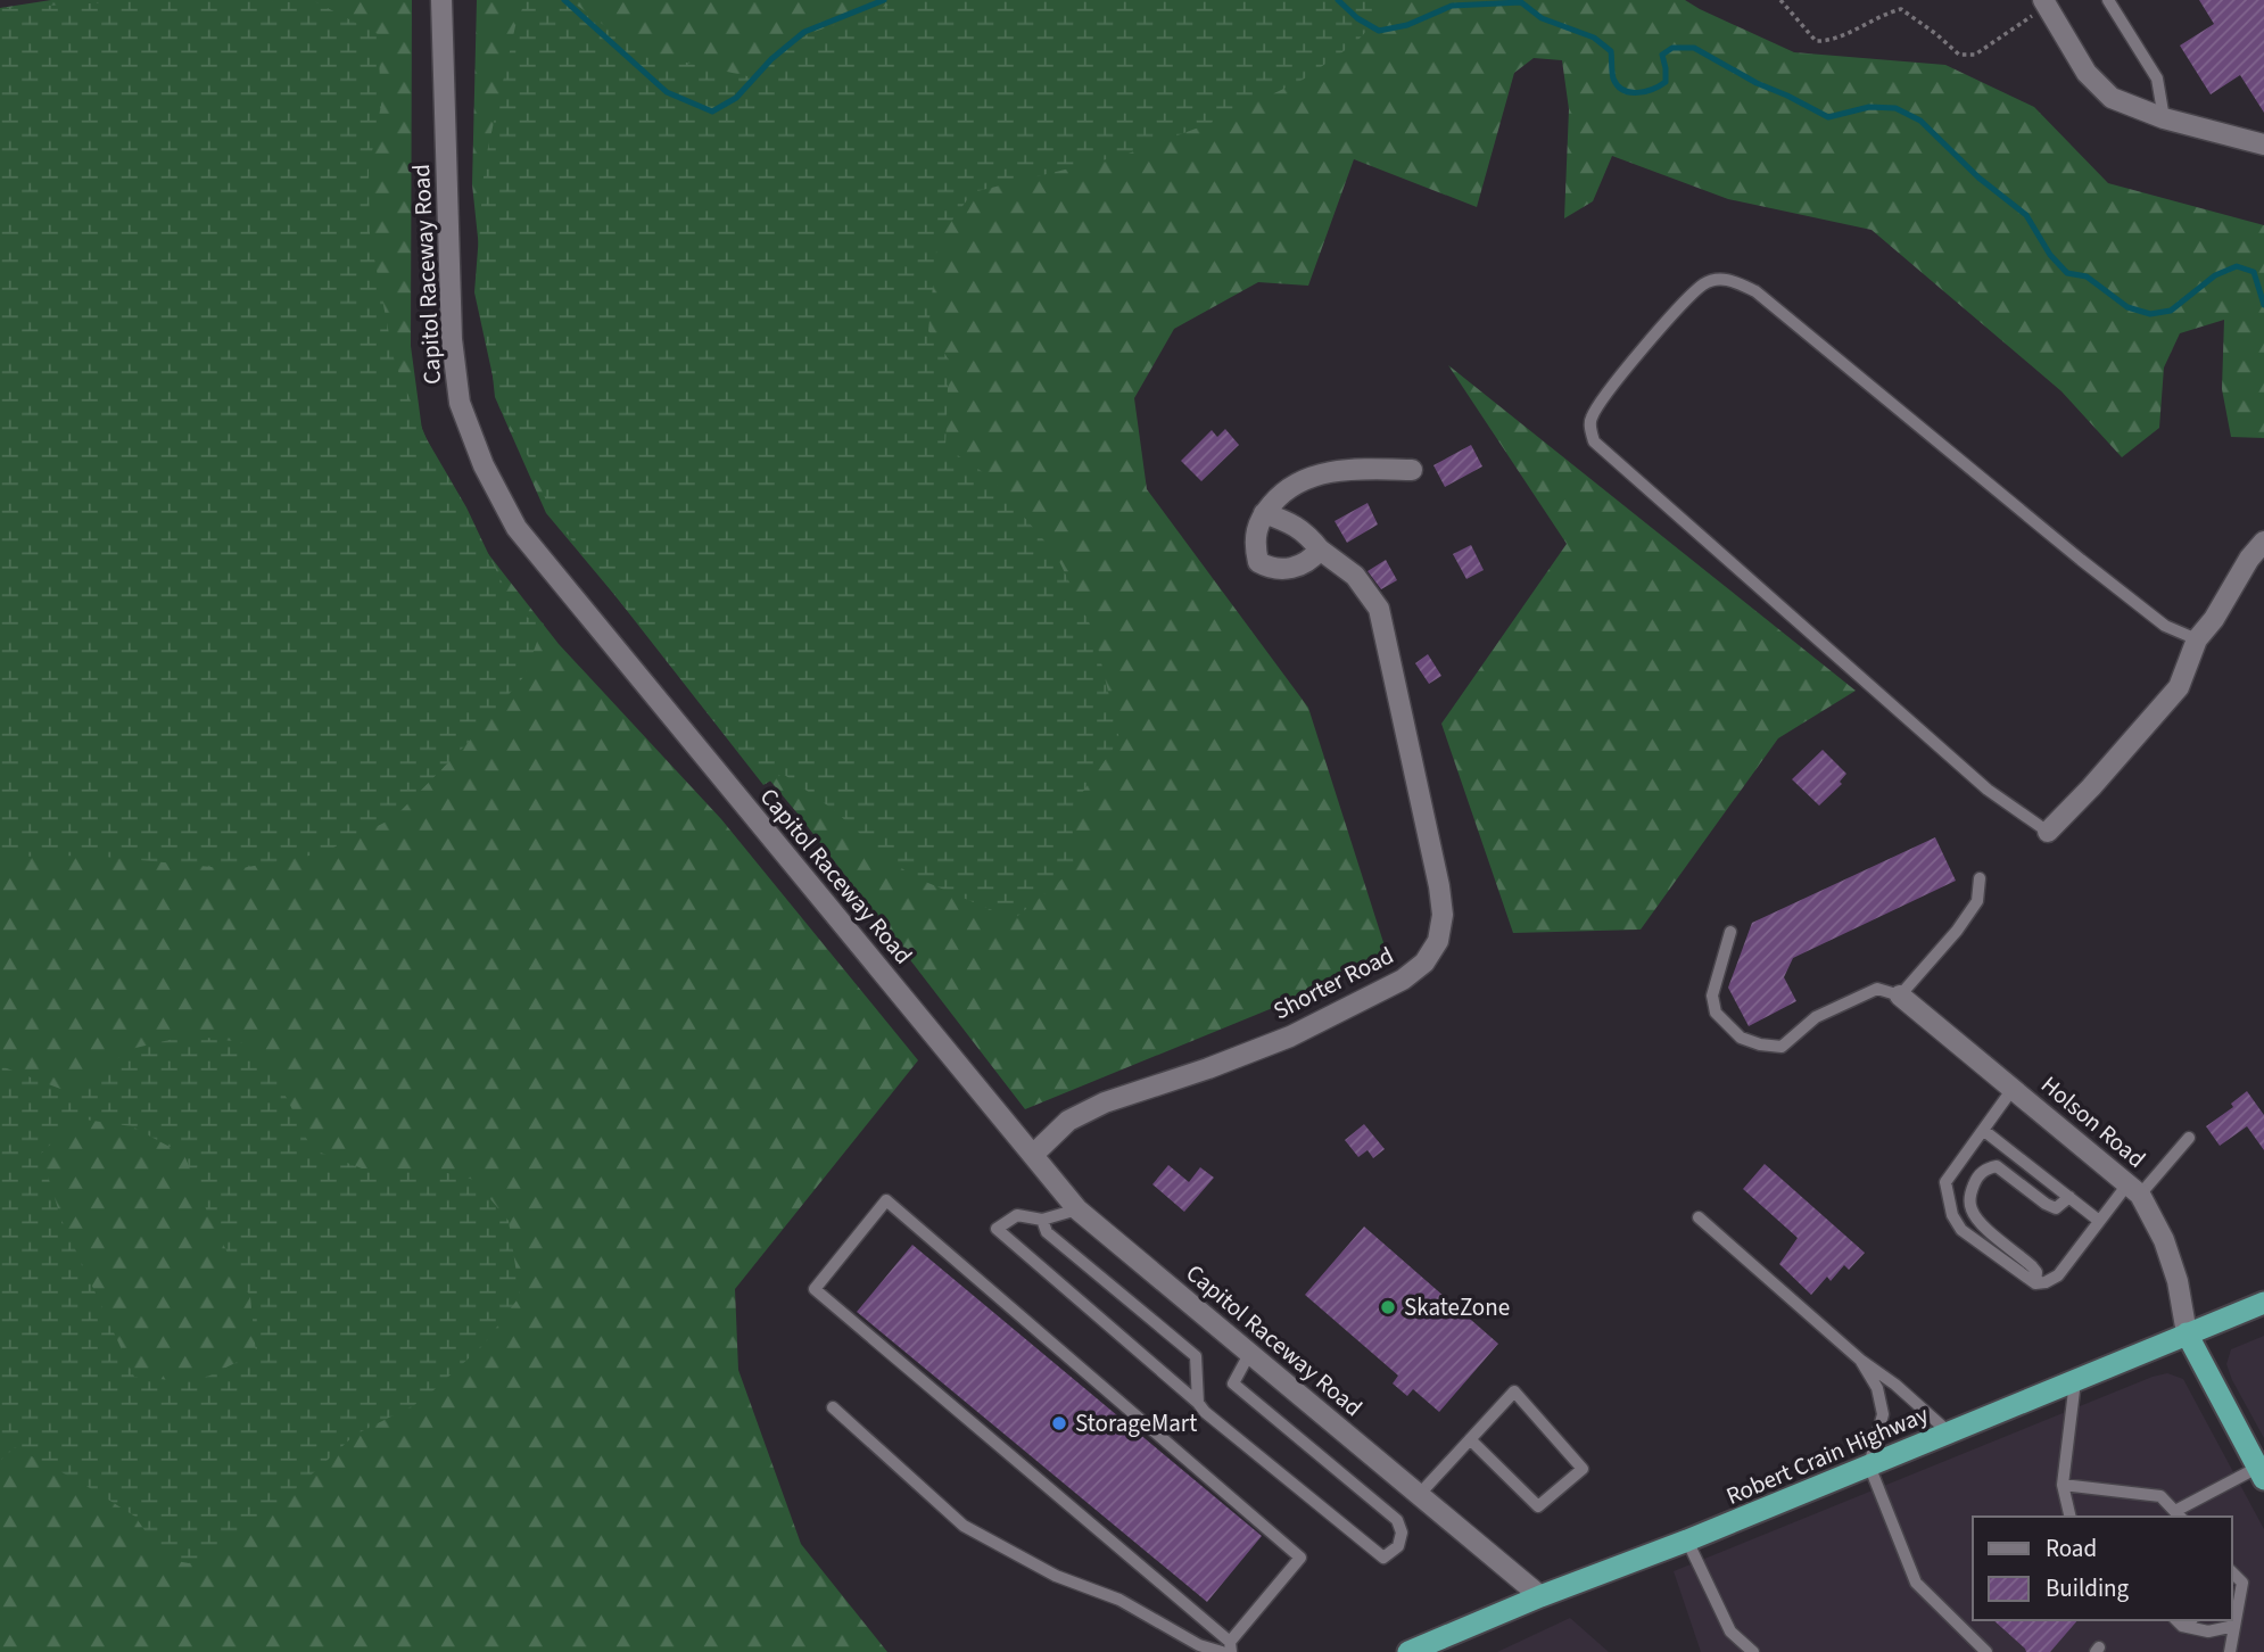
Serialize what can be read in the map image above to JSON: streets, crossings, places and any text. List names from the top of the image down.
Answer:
{
  "streets": {
    "highway": ["Robert Crain Highway"],
    "street": ["Capitol Raceway Road", "Shorter Road", "Holson Road"]
  },
  "crossings": [
    ["Capitol Raceway Road", "Shorter Road"],
    ["Capitol Raceway Road", "Robert Crain Highway"],
    ["Holson Road", "Robert Crain Highway"]
  ],
  "places": ["SkateZone", "StorageMart"],
  "legend": ["Road", "Building"]
}
